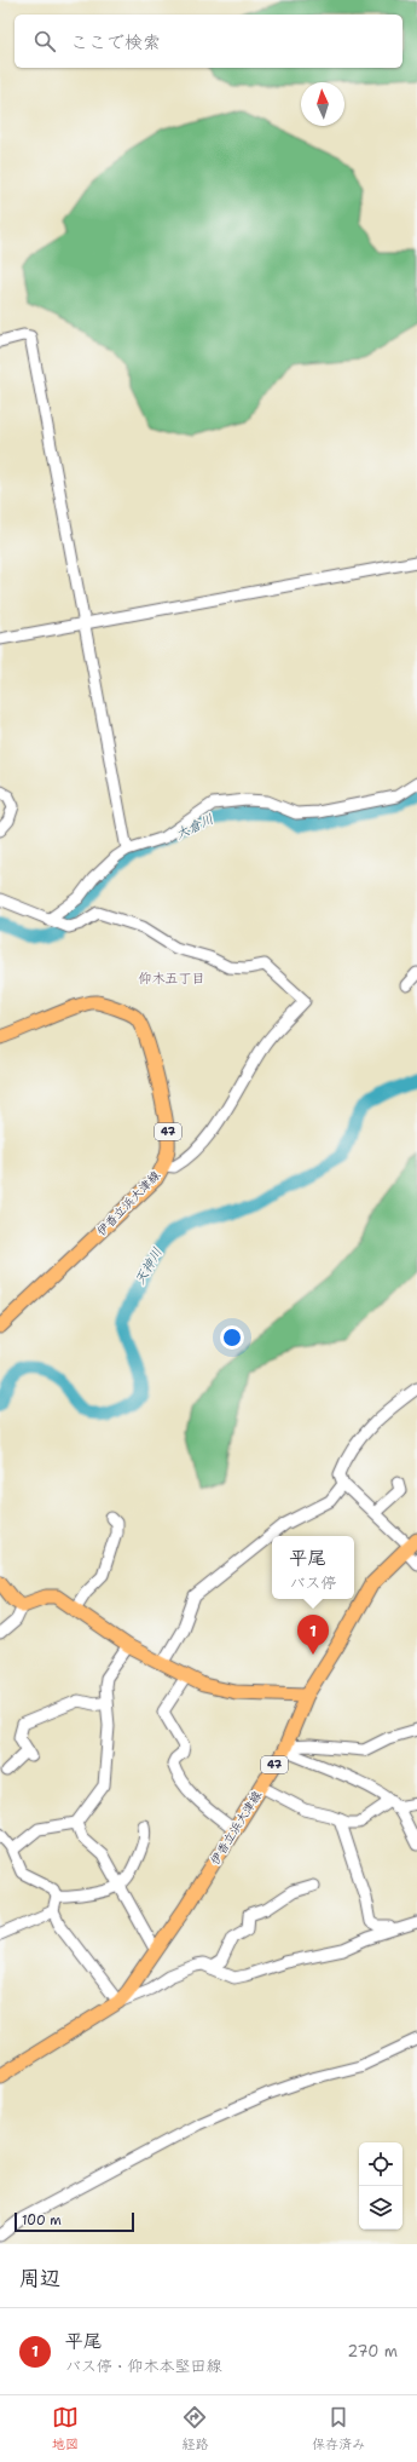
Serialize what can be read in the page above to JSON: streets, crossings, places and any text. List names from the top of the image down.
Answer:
{
  "streets": {
    "main road": ["47", "伊香立浜大津線"]
  },
  "districts": ["仰木五丁目"],
  "water": ["大倉川", "天神川"],
  "scale_bar": "100 m",
  "north": "top",
  "page": {
    "search": "ここで検索",
    "popup": ["平尾", "バス停"],
    "pins": "1",
    "scale": "100 m",
    "heading": "周辺",
    "list": [
      {
        "mark": "1",
        "name": "平尾",
        "note": "バス停 · 仰木本堅田線",
        "value": "270 m"
      }
    ],
    "nav": ["地図", "経路", "保存済み"]
  }
}
